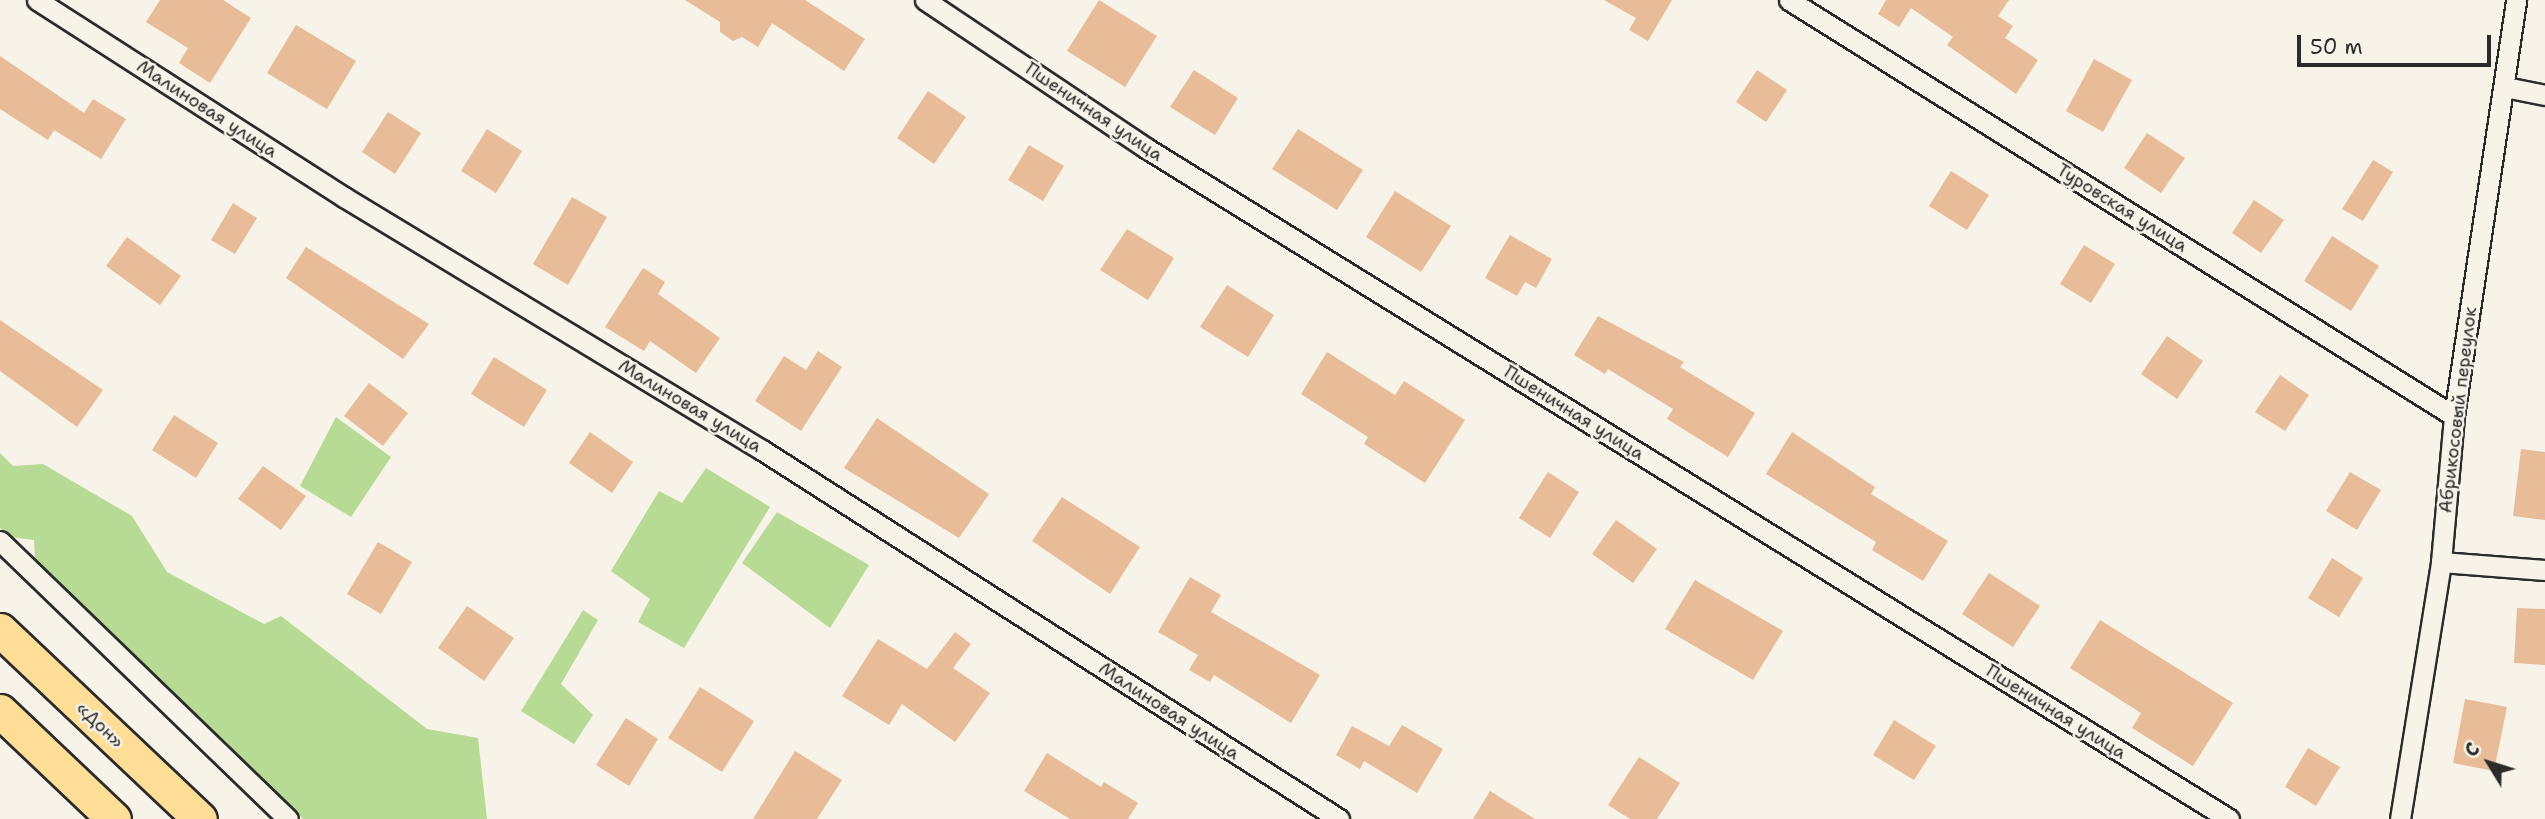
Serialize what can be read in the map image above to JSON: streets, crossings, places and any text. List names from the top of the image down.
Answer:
{
  "streets": {
    "highway": ["«Дон»"],
    "street": [
      "Малиновая улица",
      "Пшеничная улица",
      "Туровская улица",
      "Абрикосовый переулок"
    ]
  },
  "crossings": [
    ["Туровская улица", "Абрикосовый переулок"]
  ],
  "scale_bar": "50 m",
  "north": "top left"
}
